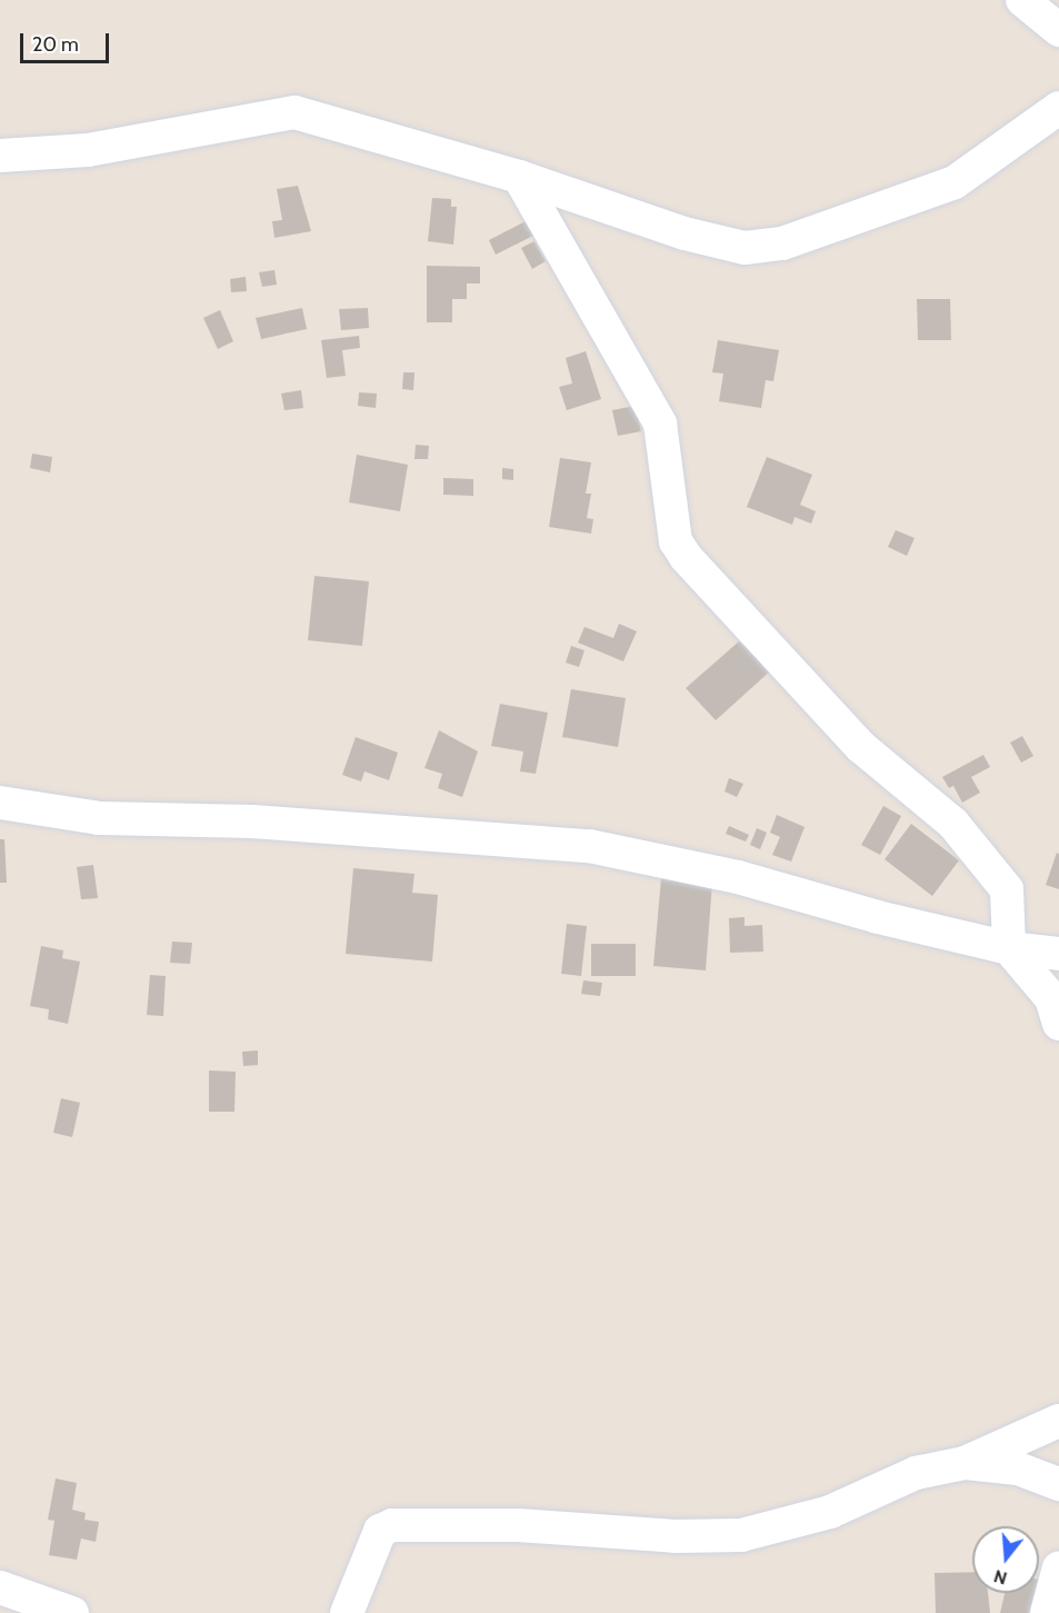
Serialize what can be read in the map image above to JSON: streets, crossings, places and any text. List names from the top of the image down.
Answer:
{
  "scale_bar": "20 m",
  "north": "bottom"
}
